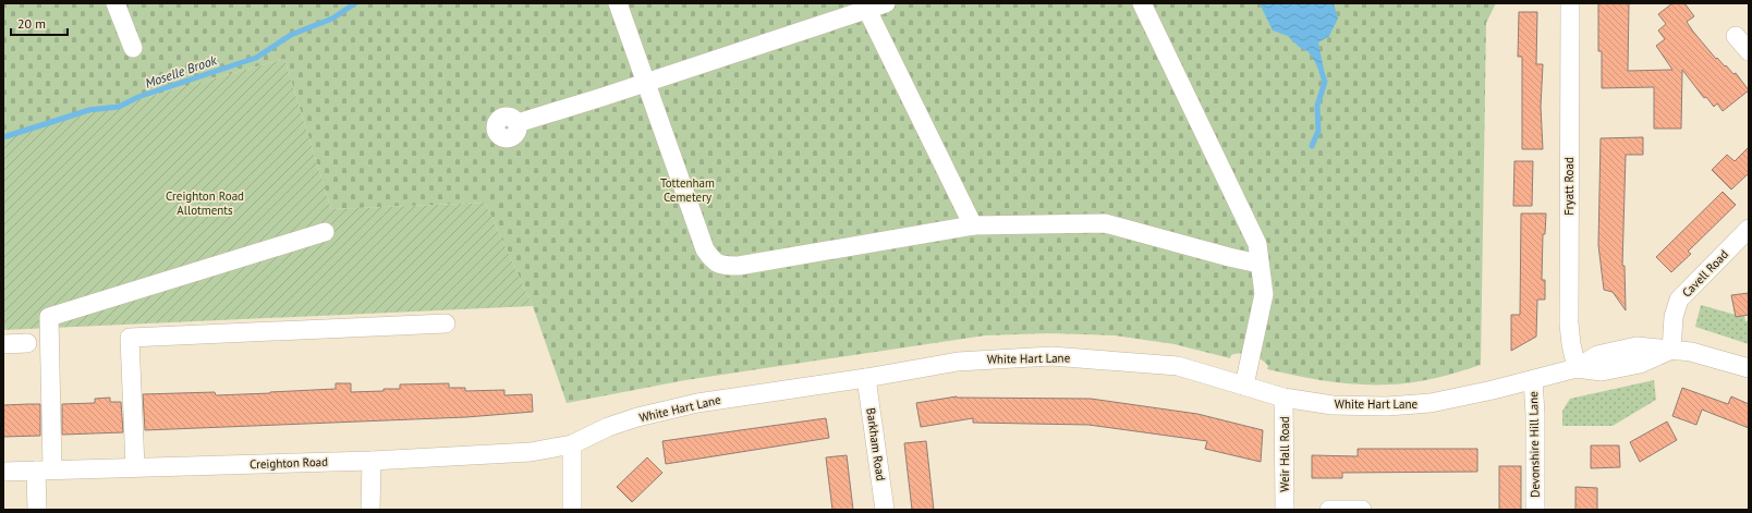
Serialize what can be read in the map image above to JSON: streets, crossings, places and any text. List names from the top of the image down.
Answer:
{
  "streets": {
    "street": [
      "Fryatt Road",
      "Cavell Road",
      "White Hart Lane",
      "Barkham Road",
      "Devonshire Hill Lane",
      "Weir Hall Road",
      "Creighton Road"
    ]
  },
  "crossings": [
    ["Fryatt Road", "White Hart Lane"],
    ["Cavell Road", "White Hart Lane"],
    ["White Hart Lane", "Barkham Road"],
    ["White Hart Lane", "Devonshire Hill Lane"],
    ["White Hart Lane", "Weir Hall Road"],
    ["White Hart Lane", "Creighton Road"]
  ],
  "water": ["Moselle Brook"],
  "parks": ["Tottenham Cemetery", "Creighton Road Allotments"],
  "scale_bar": "20 m"
}
